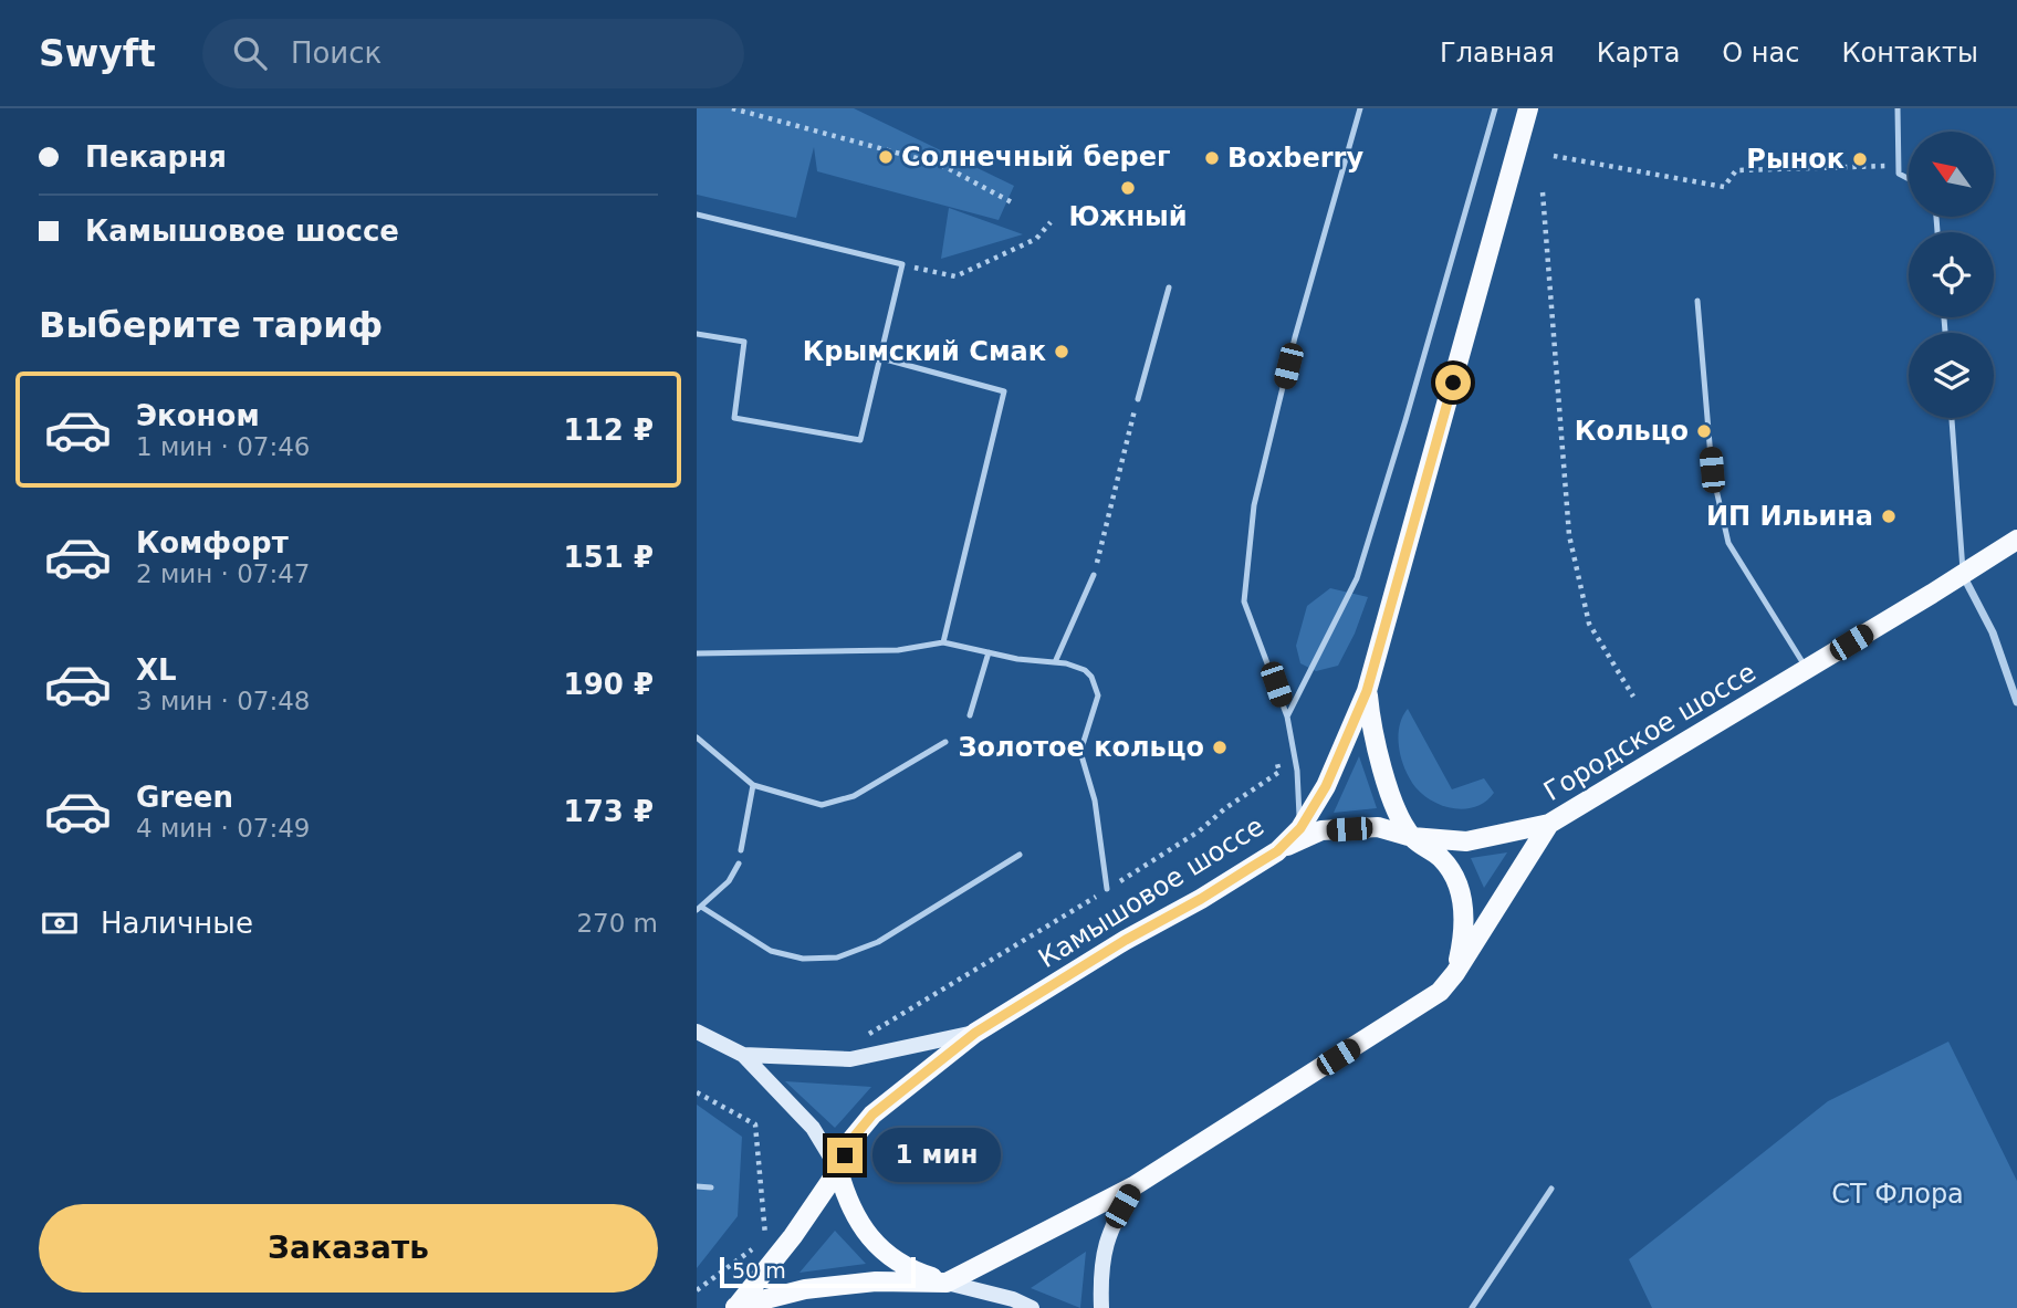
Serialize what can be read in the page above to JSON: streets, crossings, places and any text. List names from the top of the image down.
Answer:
{
  "streets": {
    "main road": ["Городское шоссе", "Камышовое шоссе"]
  },
  "crossings": [
    ["Городское шоссе", "Камышовое шоссе"]
  ],
  "parks": ["СТ Флора"],
  "places": [
    "Солнечный берег",
    "Boxberry",
    "Рынок",
    "Южный",
    "Крымский Смак",
    "Кольцо",
    "ИП Ильина",
    "Золотое кольцо"
  ],
  "scale_bar": "50 m",
  "north": "top left",
  "page": {
    "header": "Swyft",
    "search": "Поиск",
    "nav": [
      "Главная",
      "Карта",
      "О нас",
      "Контакты"
    ],
    "banner": ["Пекарня", "Камышовое шоссе"],
    "heading": "Выберите тариф",
    "list": [
      {
        "name": "Эконом",
        "note": "1 мин · 07:46",
        "value": "112 ₽"
      },
      {
        "name": "Комфорт",
        "note": "2 мин · 07:47",
        "value": "151 ₽"
      },
      {
        "name": "XL",
        "note": "3 мин · 07:48",
        "value": "190 ₽"
      },
      {
        "name": "Green",
        "note": "4 мин · 07:49",
        "value": "173 ₽"
      }
    ],
    "pay": ["Наличные", "270 m"],
    "bubble": "1 мин",
    "buttons": "Заказать",
    "scale": "50 m"
  }
}
